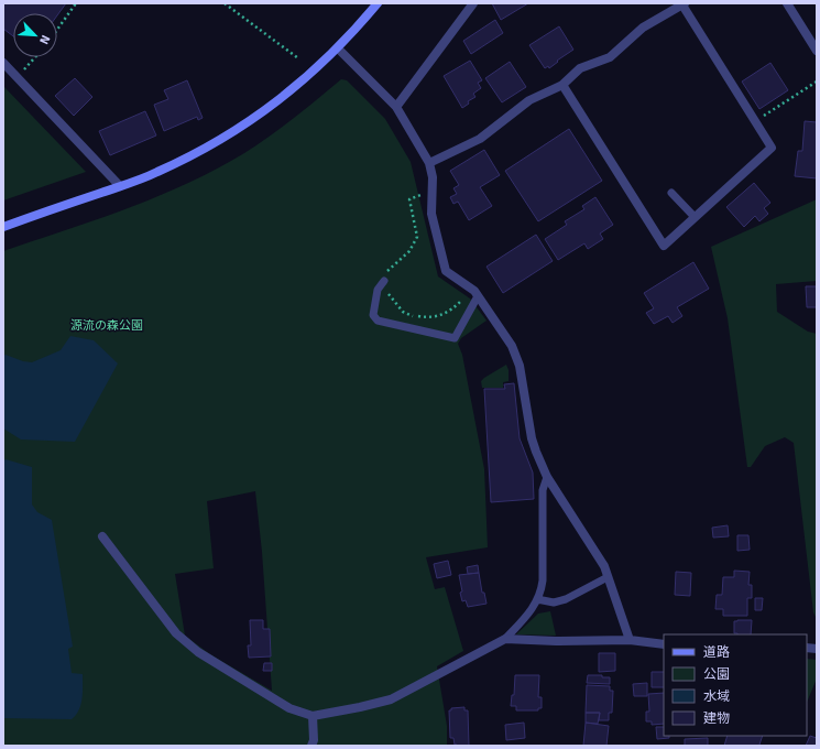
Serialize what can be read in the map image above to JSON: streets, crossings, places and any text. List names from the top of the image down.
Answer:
{
  "parks": ["源流の森公園"],
  "legend": [
    "道路",
    "公園",
    "水域",
    "建物"
  ],
  "north": "bottom right"
}
